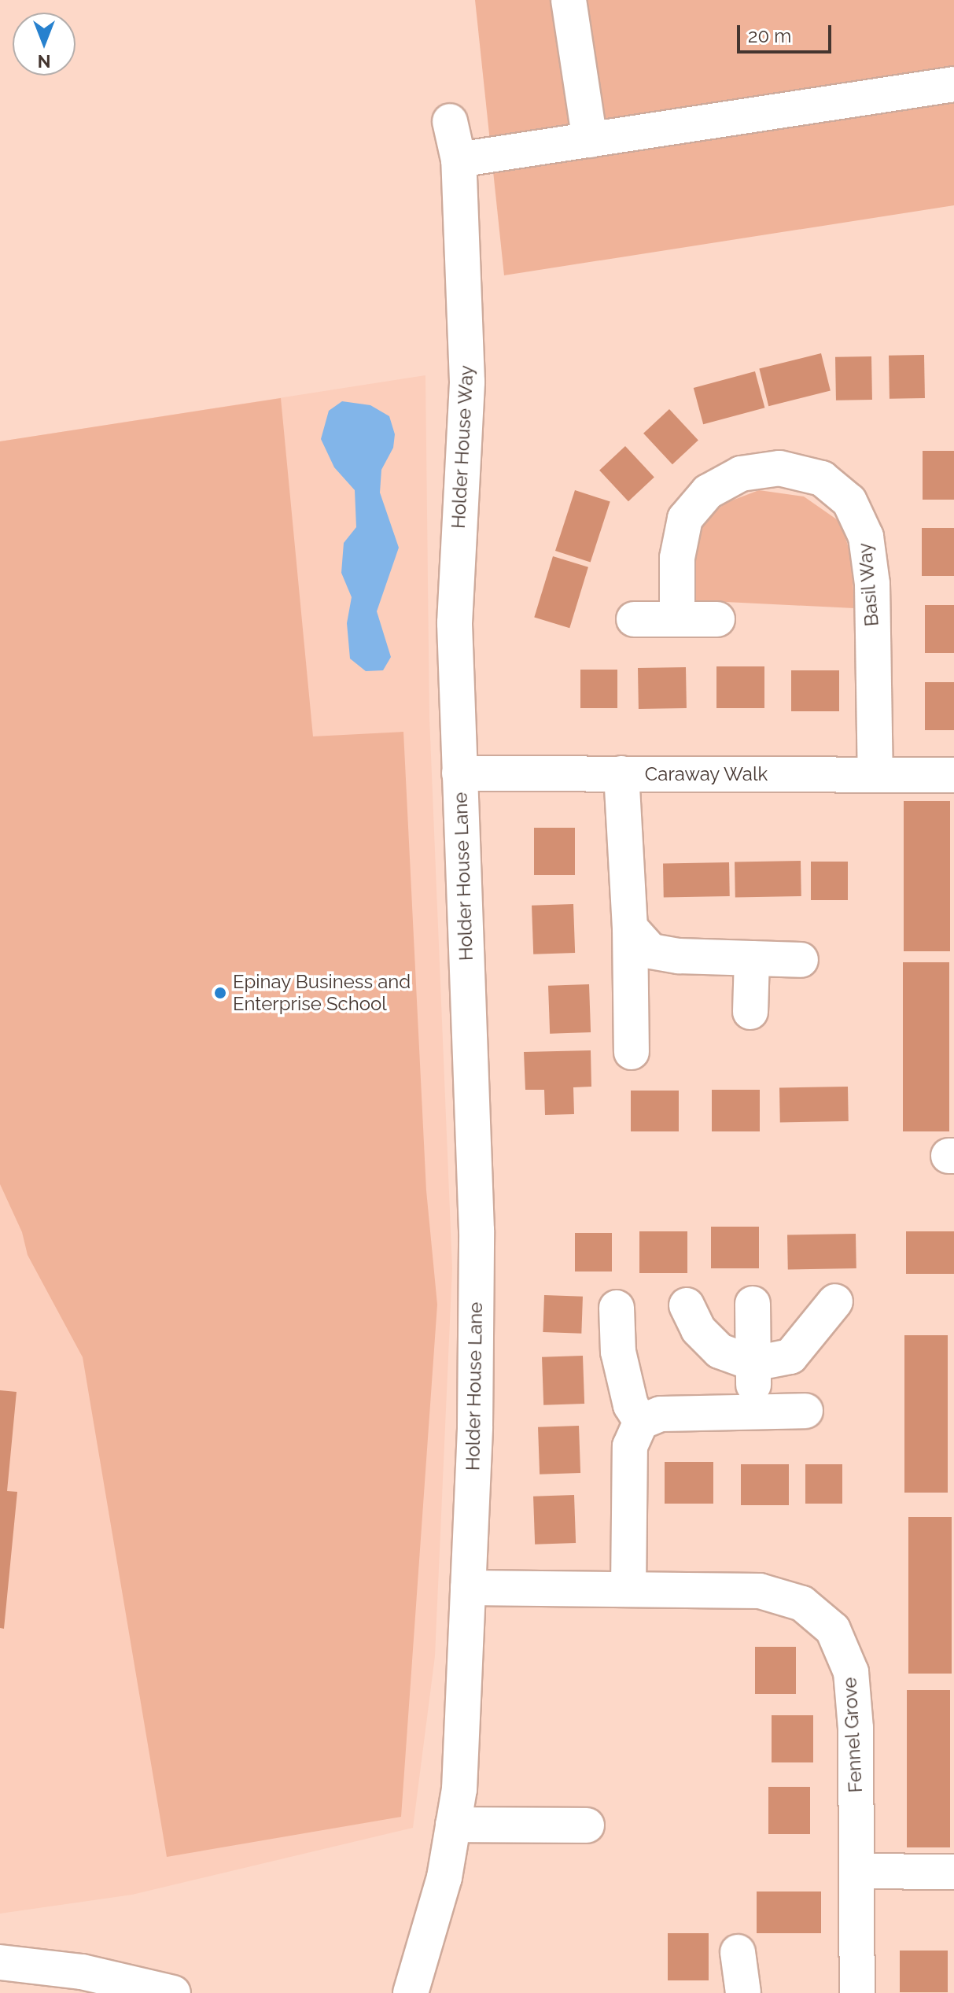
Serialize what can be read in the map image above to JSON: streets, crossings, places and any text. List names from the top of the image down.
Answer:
{
  "streets": {
    "street": [
      "Holder House Way",
      "Basil Way",
      "Caraway Walk",
      "Holder House Lane",
      "Fennel Grove"
    ]
  },
  "crossings": [
    ["Holder House Way", "Caraway Walk"],
    ["Holder House Way", "Holder House Lane"],
    ["Basil Way", "Caraway Walk"],
    ["Caraway Walk", "Holder House Lane"],
    ["Holder House Lane", "Fennel Grove"]
  ],
  "places": ["Epinay Business and Enterprise School"],
  "scale_bar": "20 m",
  "north": "bottom"
}
